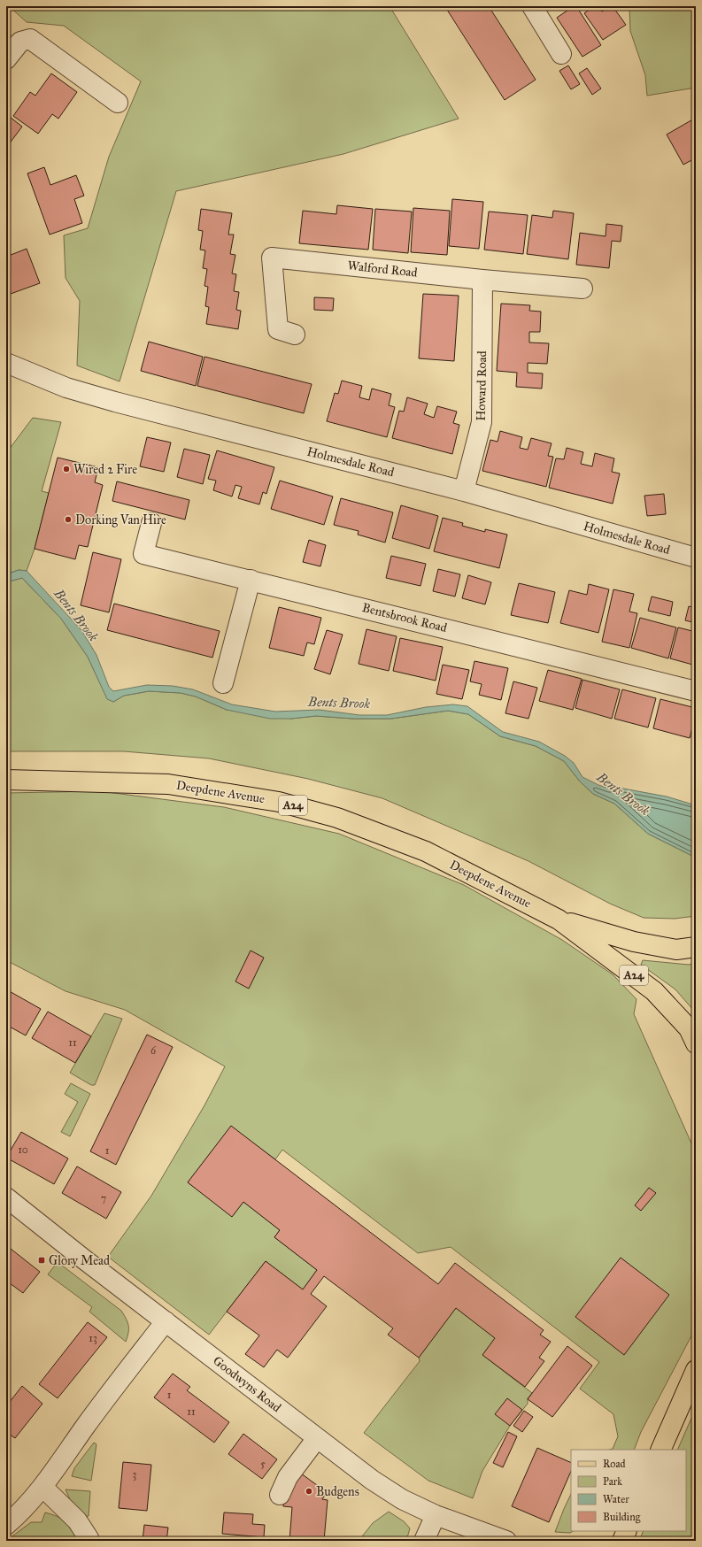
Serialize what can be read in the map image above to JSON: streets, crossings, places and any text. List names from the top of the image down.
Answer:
{
  "streets": {
    "main road": ["Deepdene Avenue", "A24"],
    "street": [
      "Walford Road",
      "Howard Road",
      "Holmesdale Road",
      "Bentsbrook Road",
      "Goodwyns Road"
    ]
  },
  "crossings": [
    ["Walford Road", "Howard Road"],
    ["Howard Road", "Holmesdale Road"]
  ],
  "water": ["Bents Brook"],
  "places": {
    "other": ["Wired 2 Fire", "Dorking Van Hire", "Budgens"],
    "transit": ["Glory Mead"]
  },
  "house_numbers": [
    "11",
    "6",
    "10",
    "1",
    "7",
    "13",
    "1",
    "11",
    "5",
    "3"
  ],
  "legend": [
    "Road",
    "Park",
    "Water",
    "Building"
  ]
}
